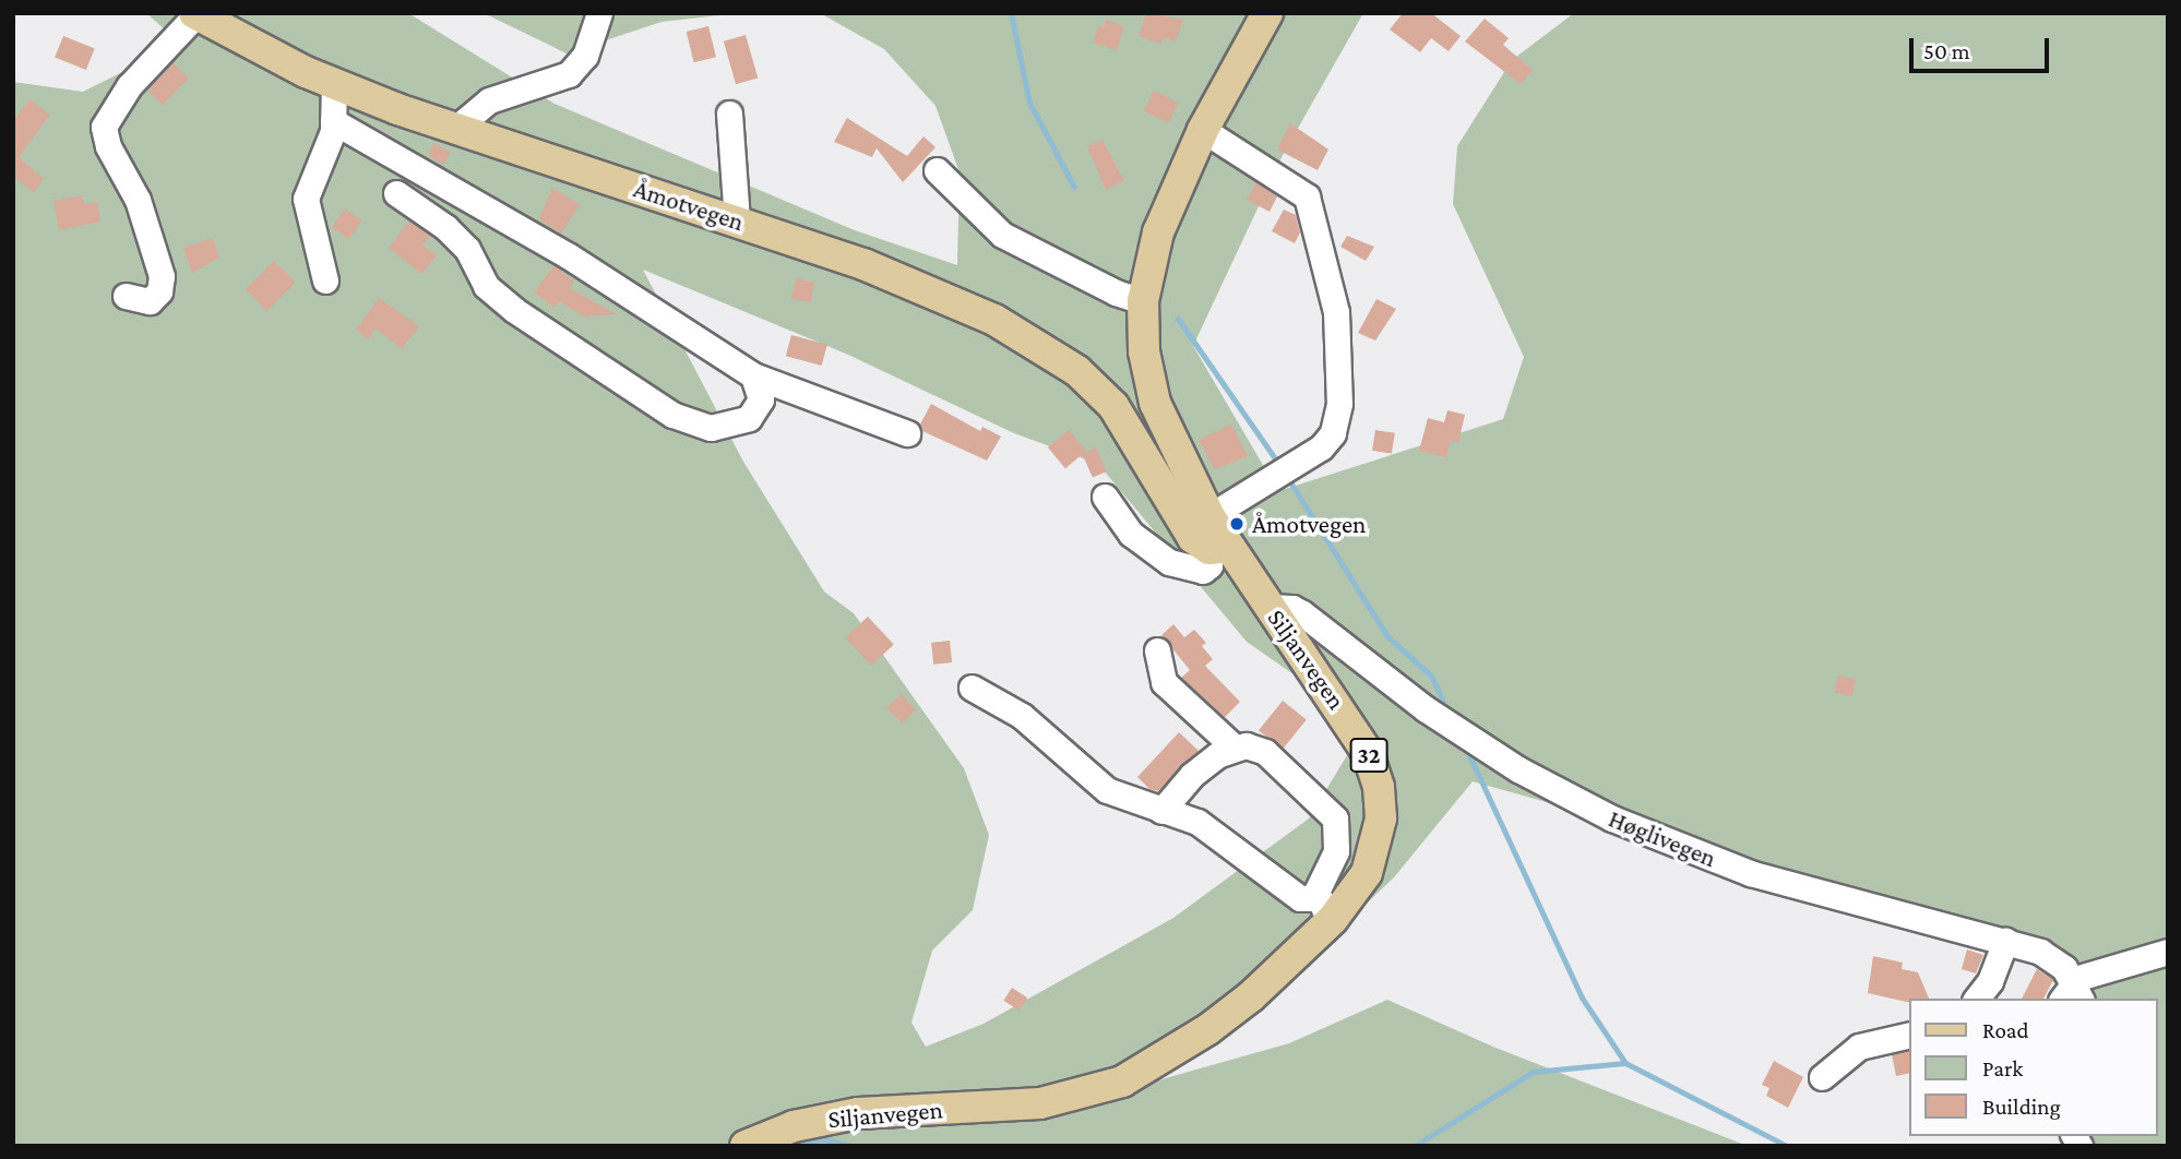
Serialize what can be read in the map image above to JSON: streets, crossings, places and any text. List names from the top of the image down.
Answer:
{
  "streets": {
    "main road": ["Åmotvegen", "Siljanvegen", "32"],
    "street": ["Høglivegen"]
  },
  "crossings": [
    ["Åmotvegen", "Siljanvegen"],
    ["Siljanvegen", "Høglivegen"]
  ],
  "places": ["Åmotvegen"],
  "legend": ["Road", "Park", "Building"],
  "scale_bar": "50 m"
}
